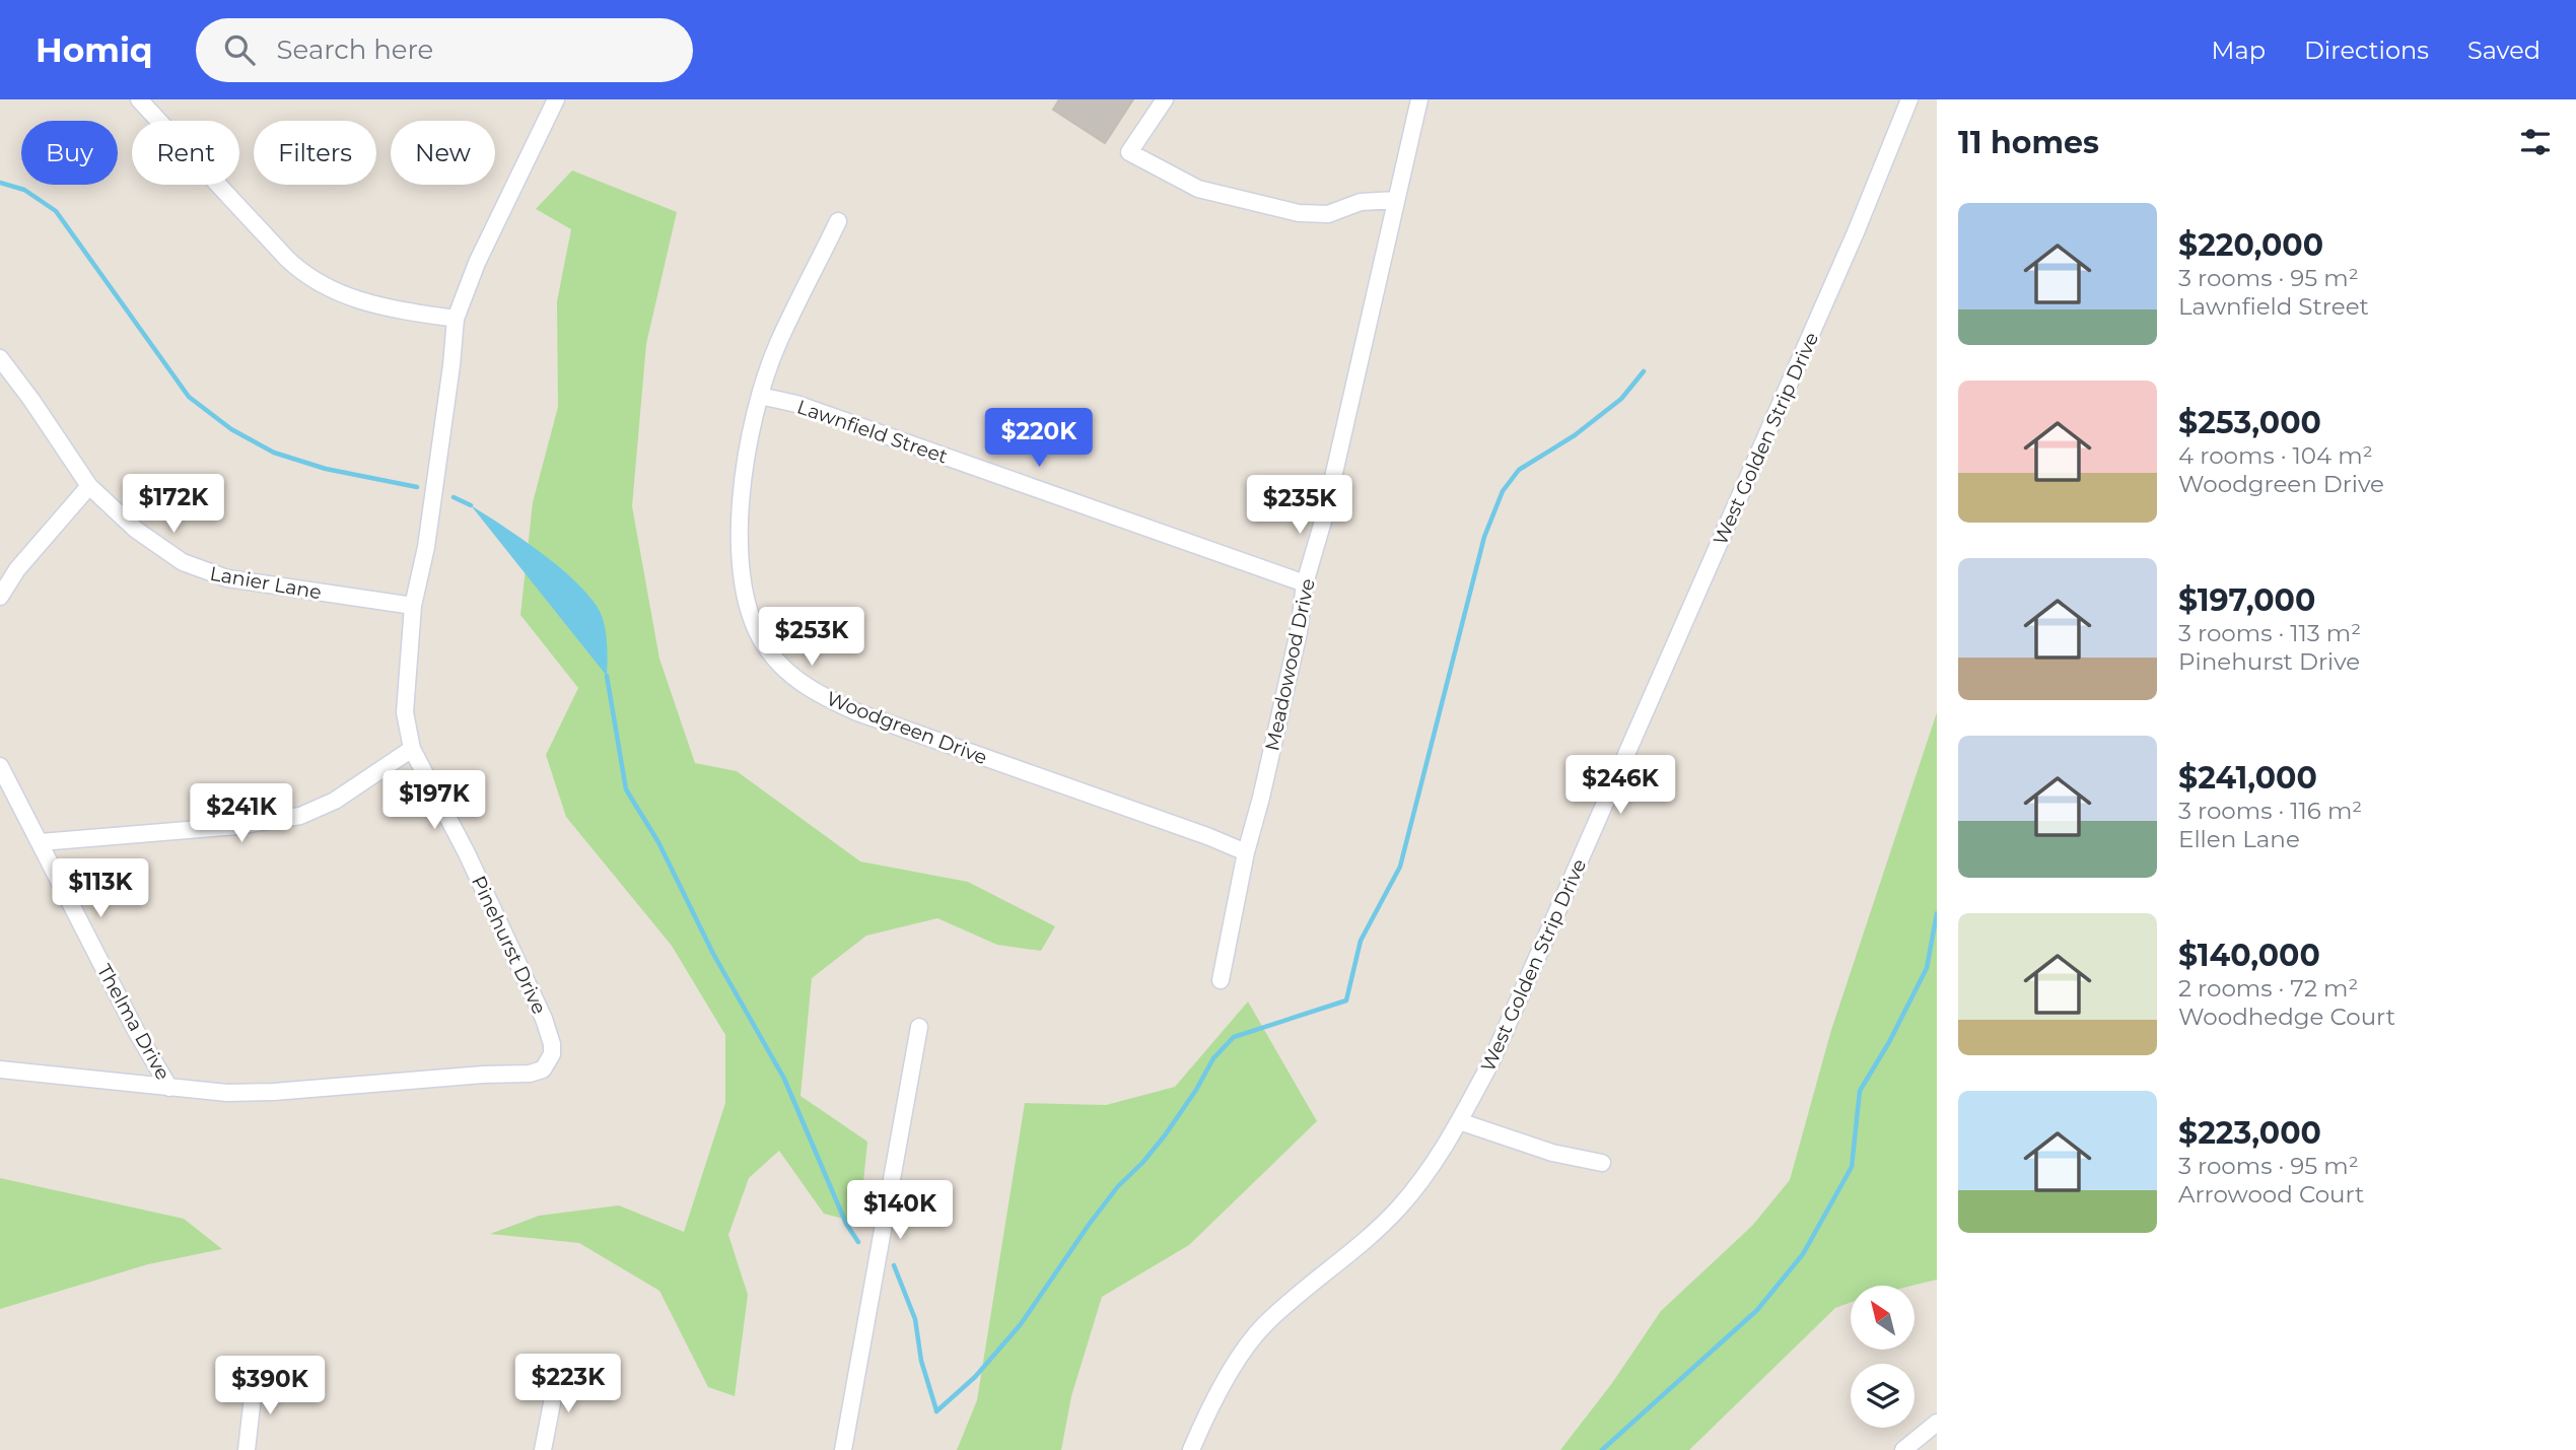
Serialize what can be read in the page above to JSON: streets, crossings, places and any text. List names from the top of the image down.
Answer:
{
  "streets": {
    "street": [
      "Lawnfield Street",
      "West Golden Strip Drive",
      "Lanier Lane",
      "Meadowood Drive",
      "Woodgreen Drive",
      "Pinehurst Drive",
      "Thelma Drive"
    ]
  },
  "crossings": [
    ["Lawnfield Street", "Meadowood Drive"],
    ["Lawnfield Street", "Woodgreen Drive"],
    ["Lanier Lane", "Pinehurst Drive"],
    ["Meadowood Drive", "Woodgreen Drive"],
    ["Pinehurst Drive", "Thelma Drive"]
  ],
  "north": "top left",
  "page": {
    "header": "Homiq",
    "search": "Search here",
    "nav": ["Map", "Directions", "Saved"],
    "heading": "11 homes",
    "chip": [
      "Buy",
      "Rent",
      "Filters",
      "New"
    ],
    "list": [
      {
        "name": "$220,000",
        "note": "3 rooms · 95 m² · Lawnfield Street"
      },
      {
        "name": "$253,000",
        "note": "4 rooms · 104 m² · Woodgreen Drive"
      },
      {
        "name": "$197,000",
        "note": "3 rooms · 113 m² · Pinehurst Drive"
      },
      {
        "name": "$241,000",
        "note": "3 rooms · 116 m² · Ellen Lane"
      },
      {
        "name": "$140,000",
        "note": "2 rooms · 72 m² · Woodhedge Court"
      },
      {
        "name": "$223,000",
        "note": "3 rooms · 95 m² · Arrowood Court"
      }
    ],
    "price": [
      "$220K",
      "$172K",
      "$235K",
      "$253K",
      "$246K",
      "$197K",
      "$241K",
      "$113K",
      "$140K",
      "$223K",
      "$390K"
    ]
  }
}
